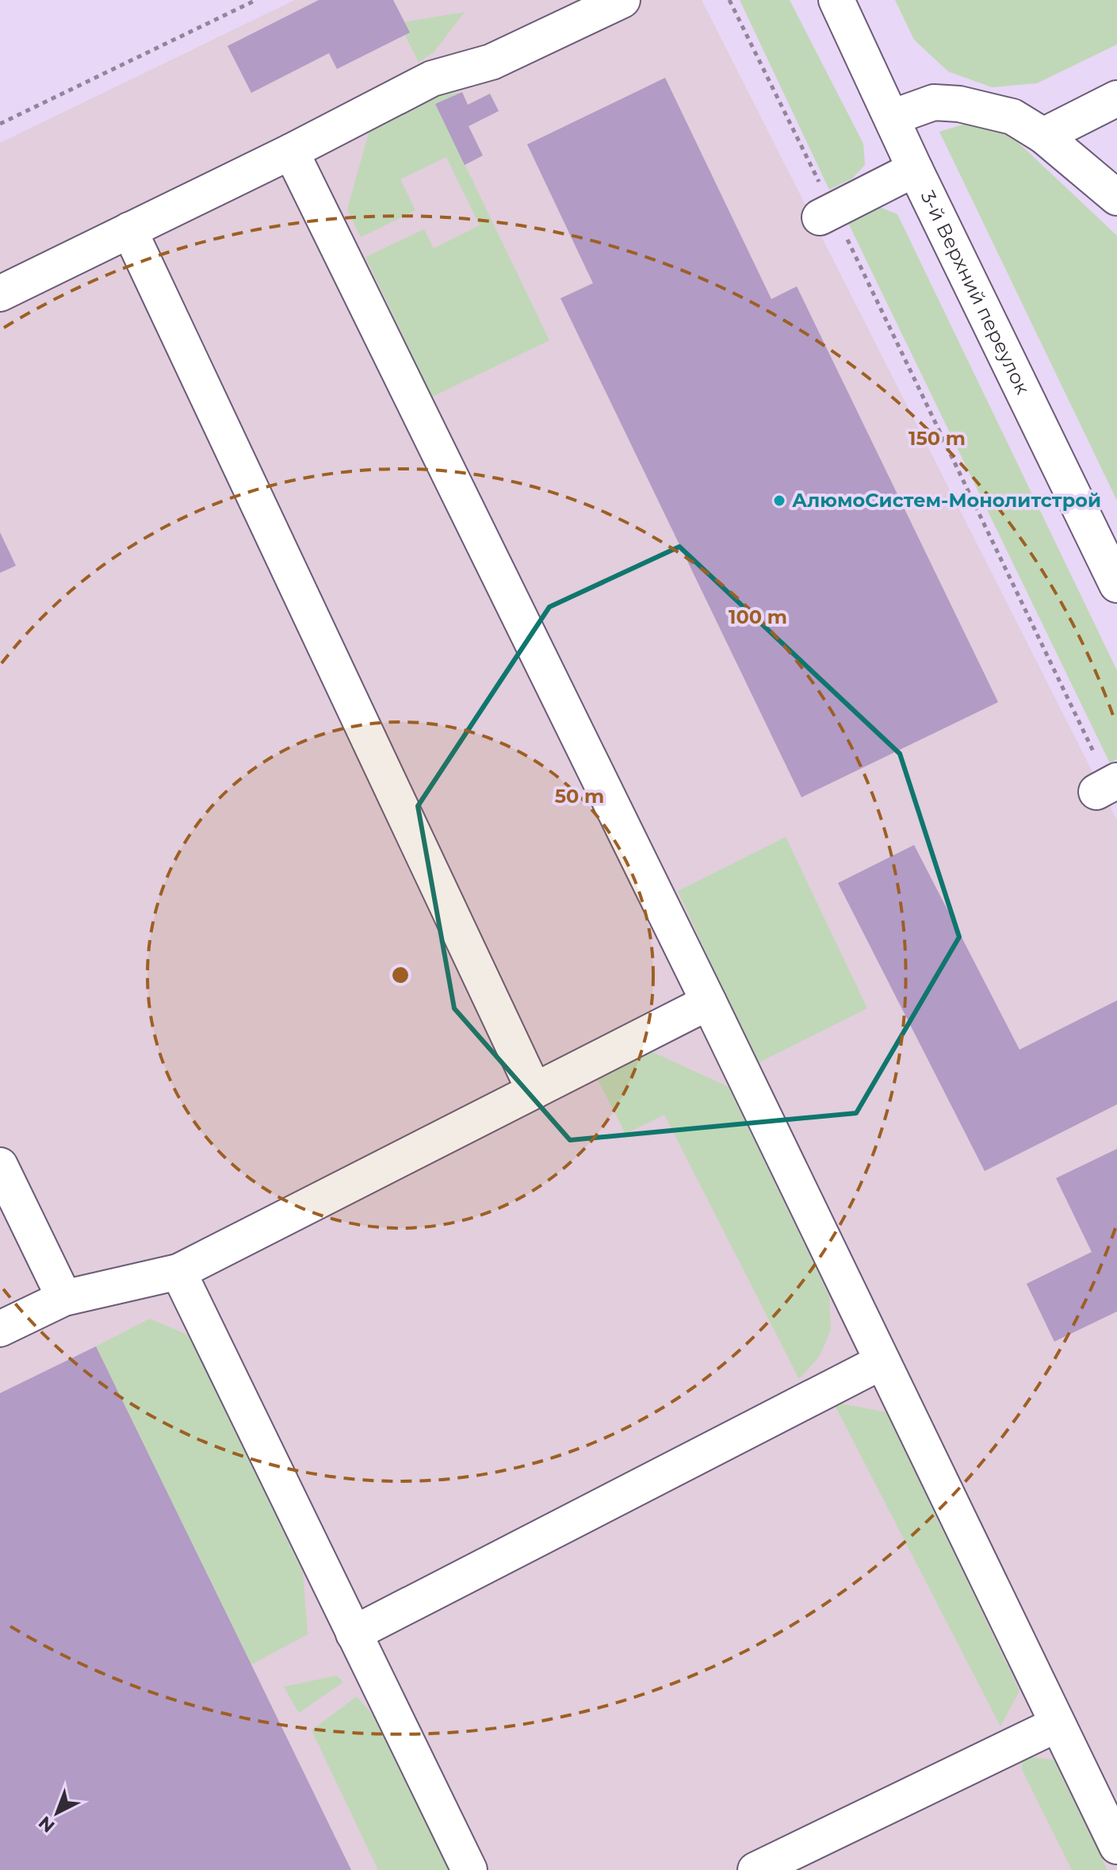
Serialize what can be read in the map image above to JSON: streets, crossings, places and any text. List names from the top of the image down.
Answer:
{
  "streets": {
    "street": ["3-й Верхний переулок"]
  },
  "places": ["АлюмоСистем-Монолитстрой"],
  "north": "bottom left",
  "rings": ["150 m", "100 m", "50 m"]
}
